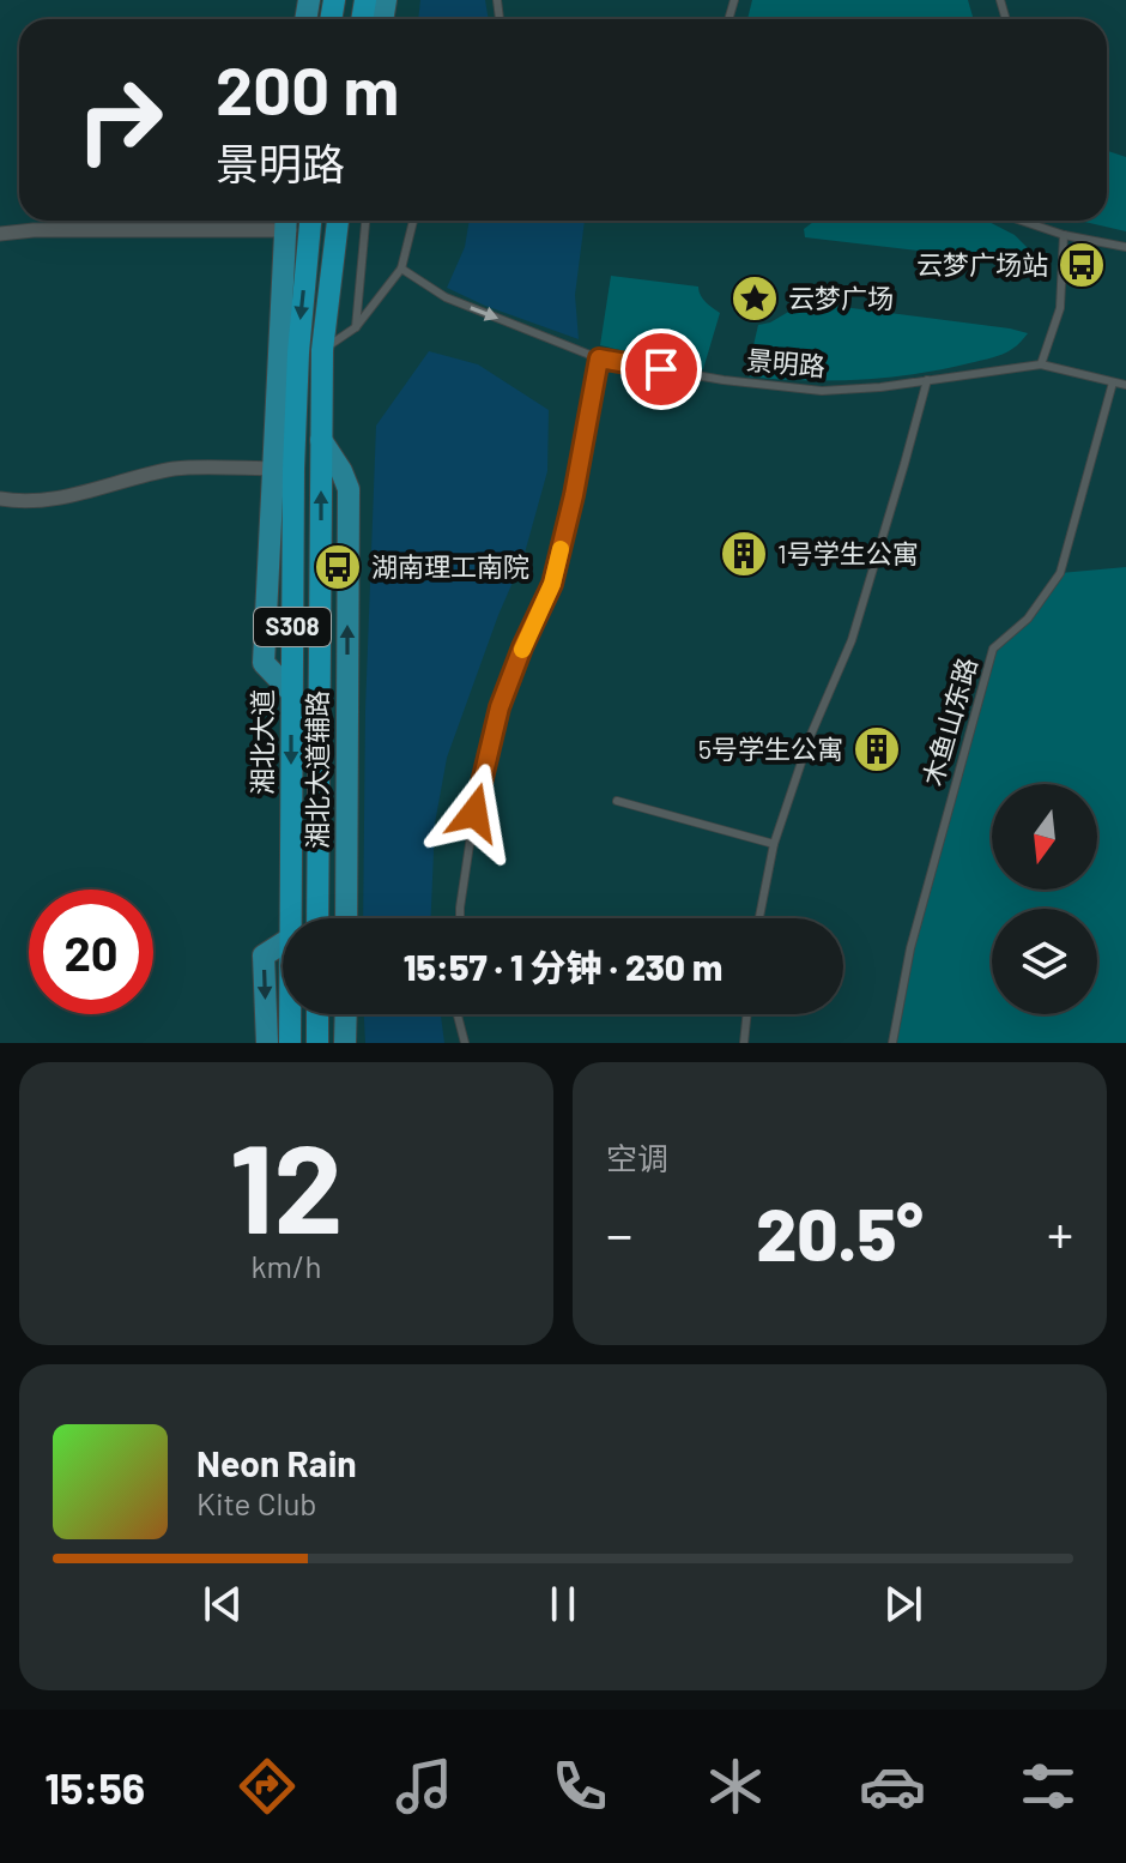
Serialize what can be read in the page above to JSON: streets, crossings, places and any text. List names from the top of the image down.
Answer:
{
  "streets": {
    "highway": ["S308", "湘北大道"],
    "main road": ["湘北大道辅路"],
    "lane": ["景明路", "木鱼山东路"]
  },
  "crossings": [
    ["景明路", "木鱼山东路"],
    ["S308", "湘北大道辅路"]
  ],
  "one_way": ["湘北大道辅路"],
  "places": {
    "bus stop": ["云梦广场站", "湖南理工南院"],
    "place": ["云梦广场"],
    "building": ["1号学生公寓", "5号学生公寓"]
  },
  "north": "bottom",
  "page": {
    "turn": ["200 m", "景明路"],
    "limit": "20",
    "trip": "15:57 · 1 分钟 · 230 m",
    "tile": [
      ["12", "km/h"],
      "空调"
    ],
    "heat": ["−", "20.5°", "+"],
    "song": ["Neon Rain", "Kite Club"],
    "tabs": "15:56"
  }
}
